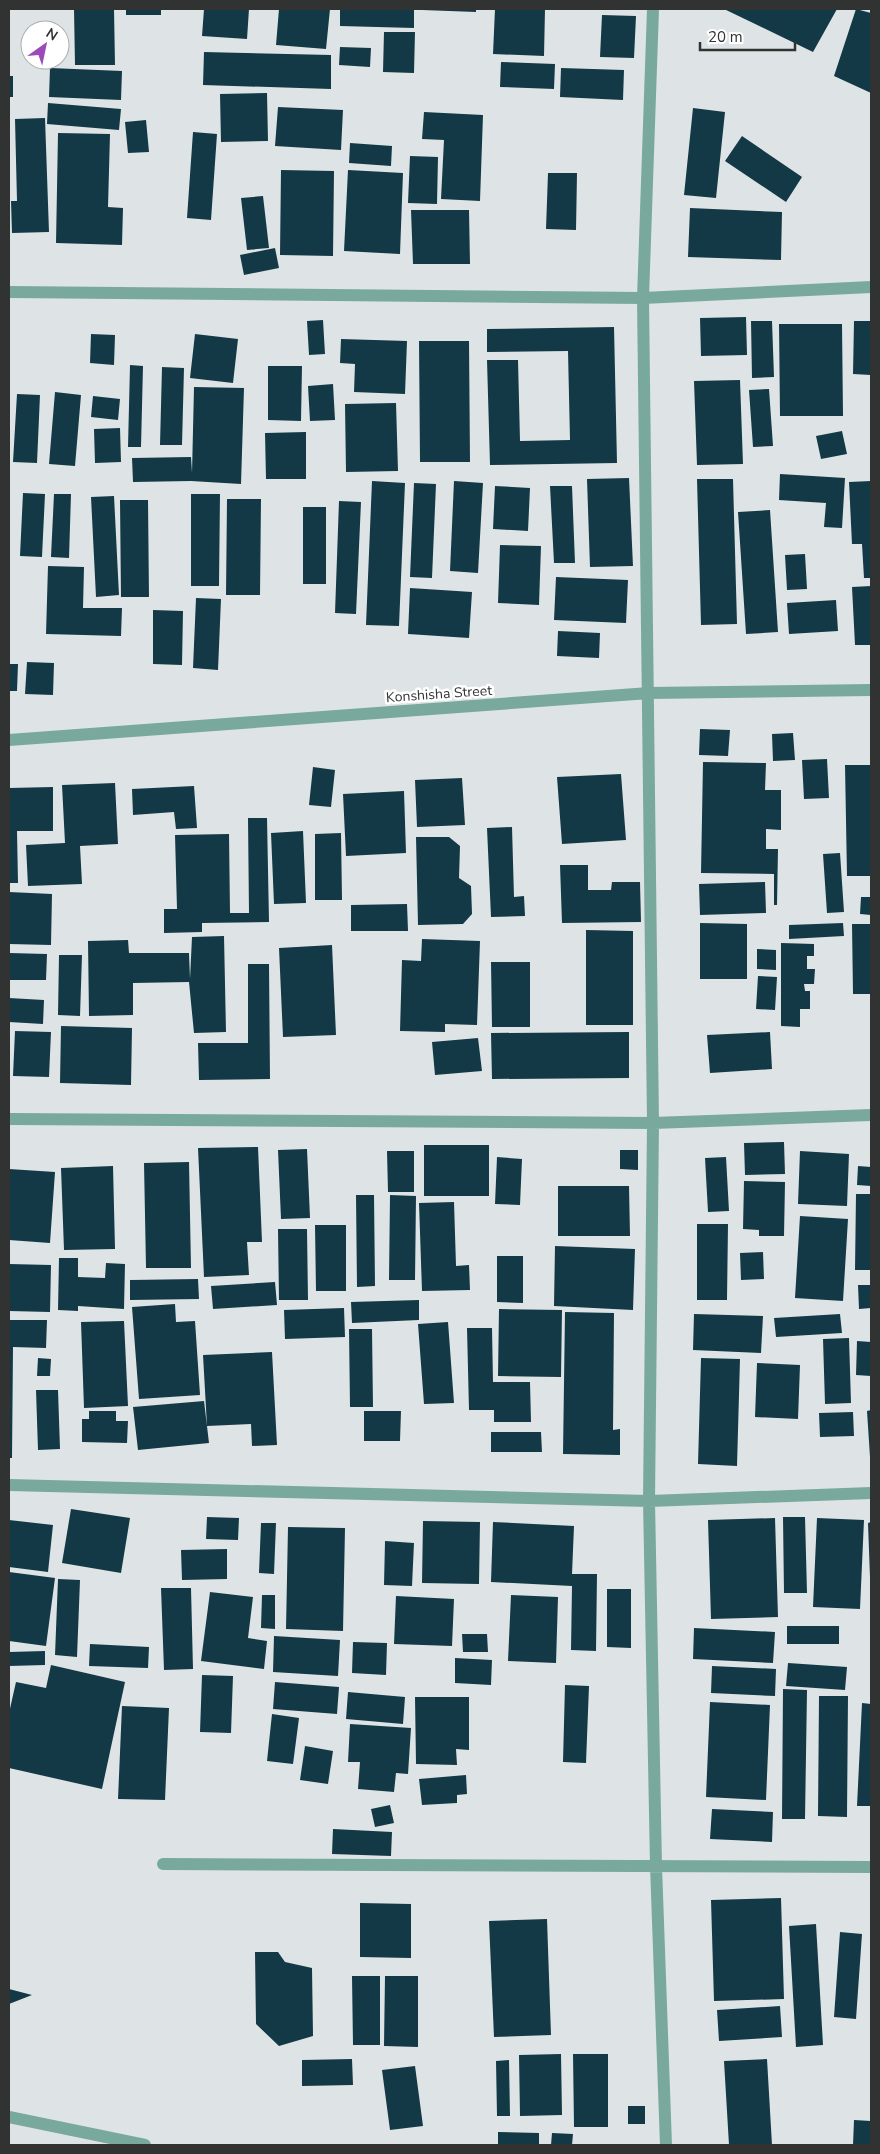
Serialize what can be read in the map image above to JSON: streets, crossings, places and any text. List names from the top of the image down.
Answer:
{
  "streets": {
    "street": ["Konshisha Street"]
  },
  "scale_bar": "20 m",
  "north": "top right"
}
